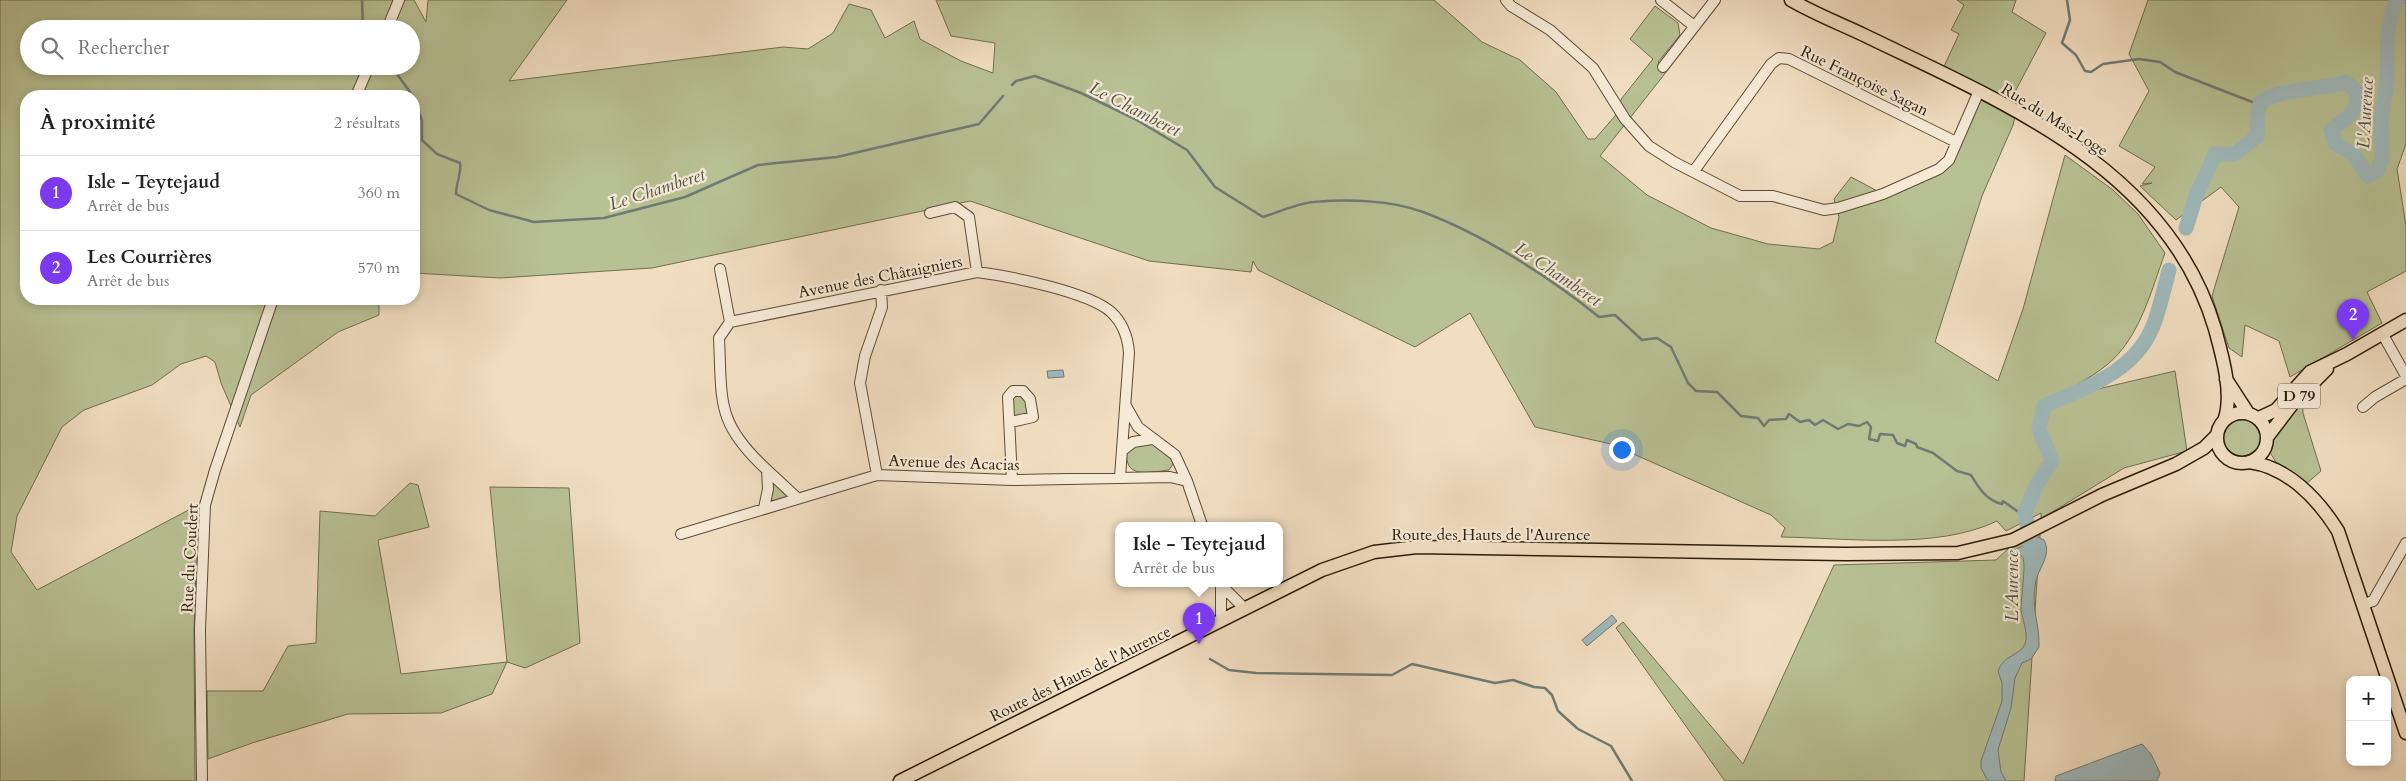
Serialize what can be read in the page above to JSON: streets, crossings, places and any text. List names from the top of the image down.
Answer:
{
  "streets": {
    "main road": ["Rue du Mas-Loge", "D 79", "Route des Hauts de l'Aurence"],
    "street": [
      "Rue Françoise Sagan",
      "Avenue des Châtaigniers",
      "Avenue des Acacias",
      "Rue du Coudert"
    ]
  },
  "crossings": [
    ["Rue du Mas-Loge", "D 79"],
    ["Avenue des Châtaigniers", "Avenue des Acacias"]
  ],
  "water": ["Le Chamberet", "L'Aurence"],
  "page": {
    "search": "Rechercher",
    "heading": ["À proximité", "2 résultats"],
    "list": [
      {
        "mark": "1",
        "name": "Isle - Teytejaud",
        "note": "Arrêt de bus",
        "value": "360 m"
      },
      {
        "mark": "2",
        "name": "Les Courrières",
        "note": "Arrêt de bus",
        "value": "570 m"
      }
    ],
    "pins": ["2", "1"],
    "popup": ["Isle - Teytejaud", "Arrêt de bus"],
    "map_buttons": ["+", "−"]
  }
}
